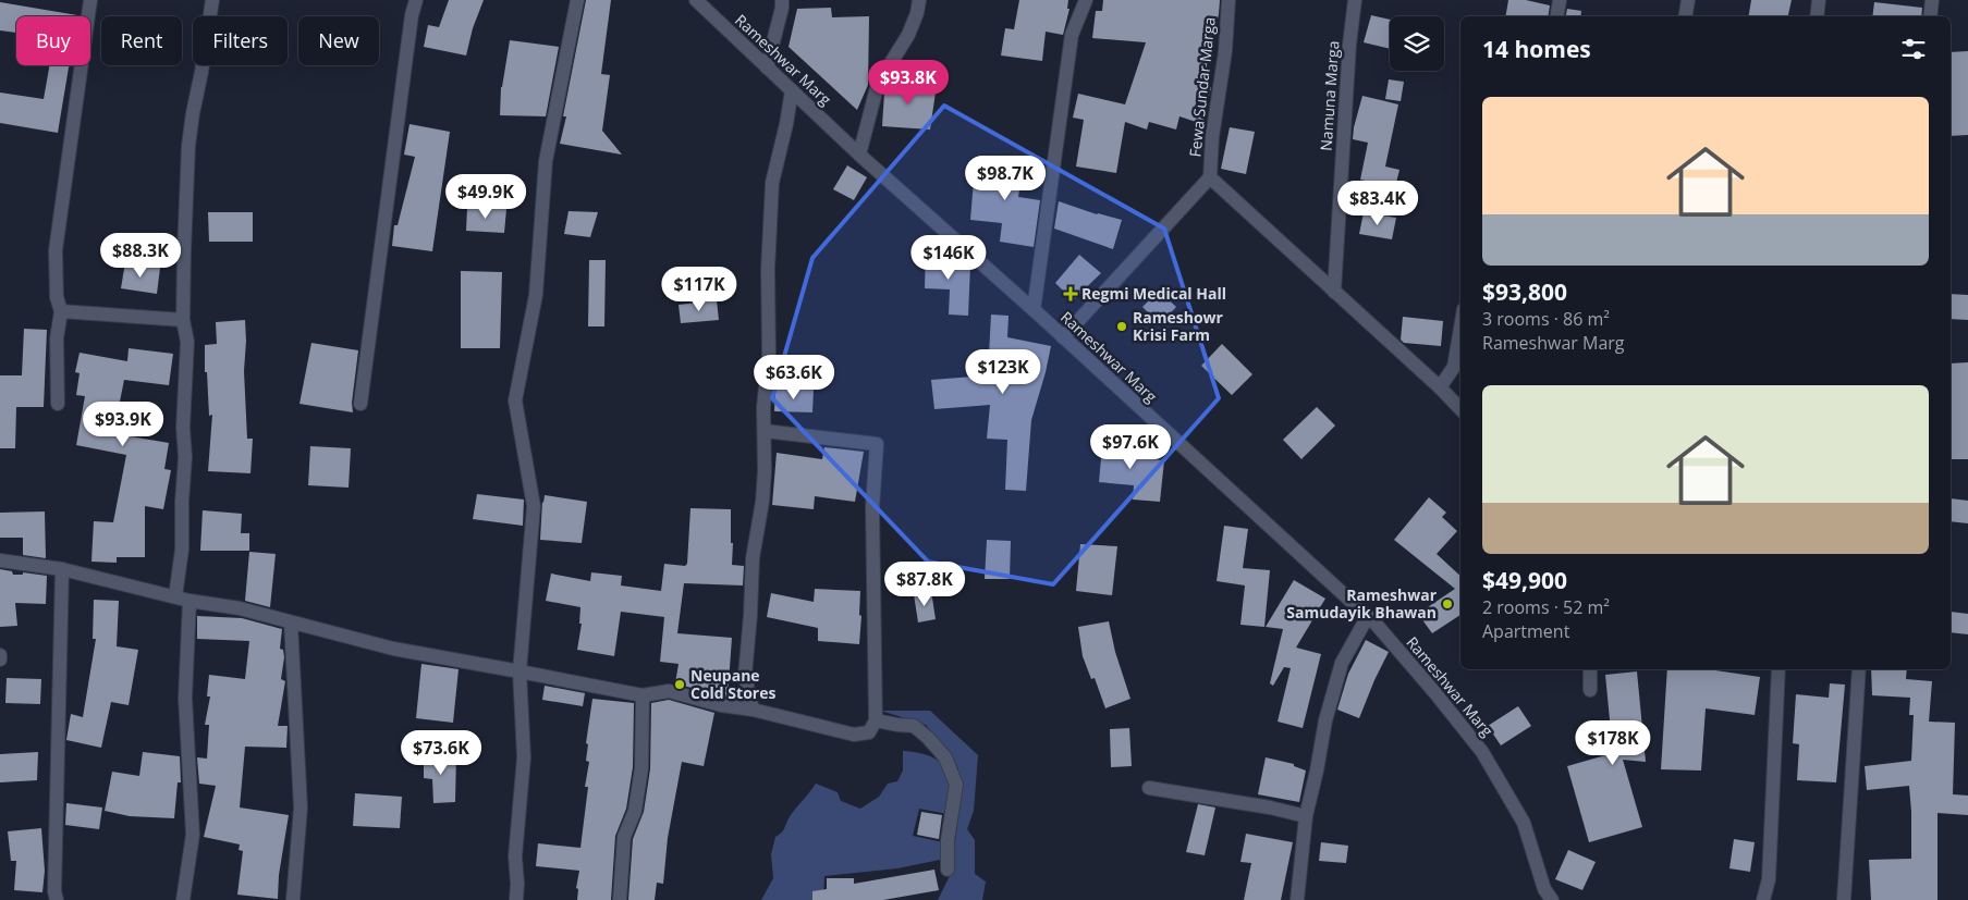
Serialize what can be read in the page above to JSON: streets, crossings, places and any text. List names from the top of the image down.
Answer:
{
  "streets": {
    "street": ["Rameshwar Marg", "Fewa Sundar Marga", "Namuna Marga"]
  },
  "places": {
    "health": ["Regmi Medical Hall"],
    "other": ["Rameshowr Krisi Farm", "Rameshwar Samudayik Bhawan", "Neupane Cold Stores"]
  },
  "page": {
    "chip": [
      "Buy",
      "Rent",
      "Filters",
      "New"
    ],
    "heading": "14 homes",
    "price": [
      "$93.8K",
      "$98.7K",
      "$49.9K",
      "$83.4K",
      "$88.3K",
      "$146K",
      "$117K",
      "$123K",
      "$63.6K",
      "$93.9K",
      "$97.6K",
      "$87.8K",
      "$178K",
      "$73.6K"
    ],
    "list": [
      {
        "name": "$93,800",
        "note": "3 rooms · 86 m² · Rameshwar Marg"
      },
      {
        "name": "$49,900",
        "note": "2 rooms · 52 m² · Apartment"
      }
    ]
  }
}
